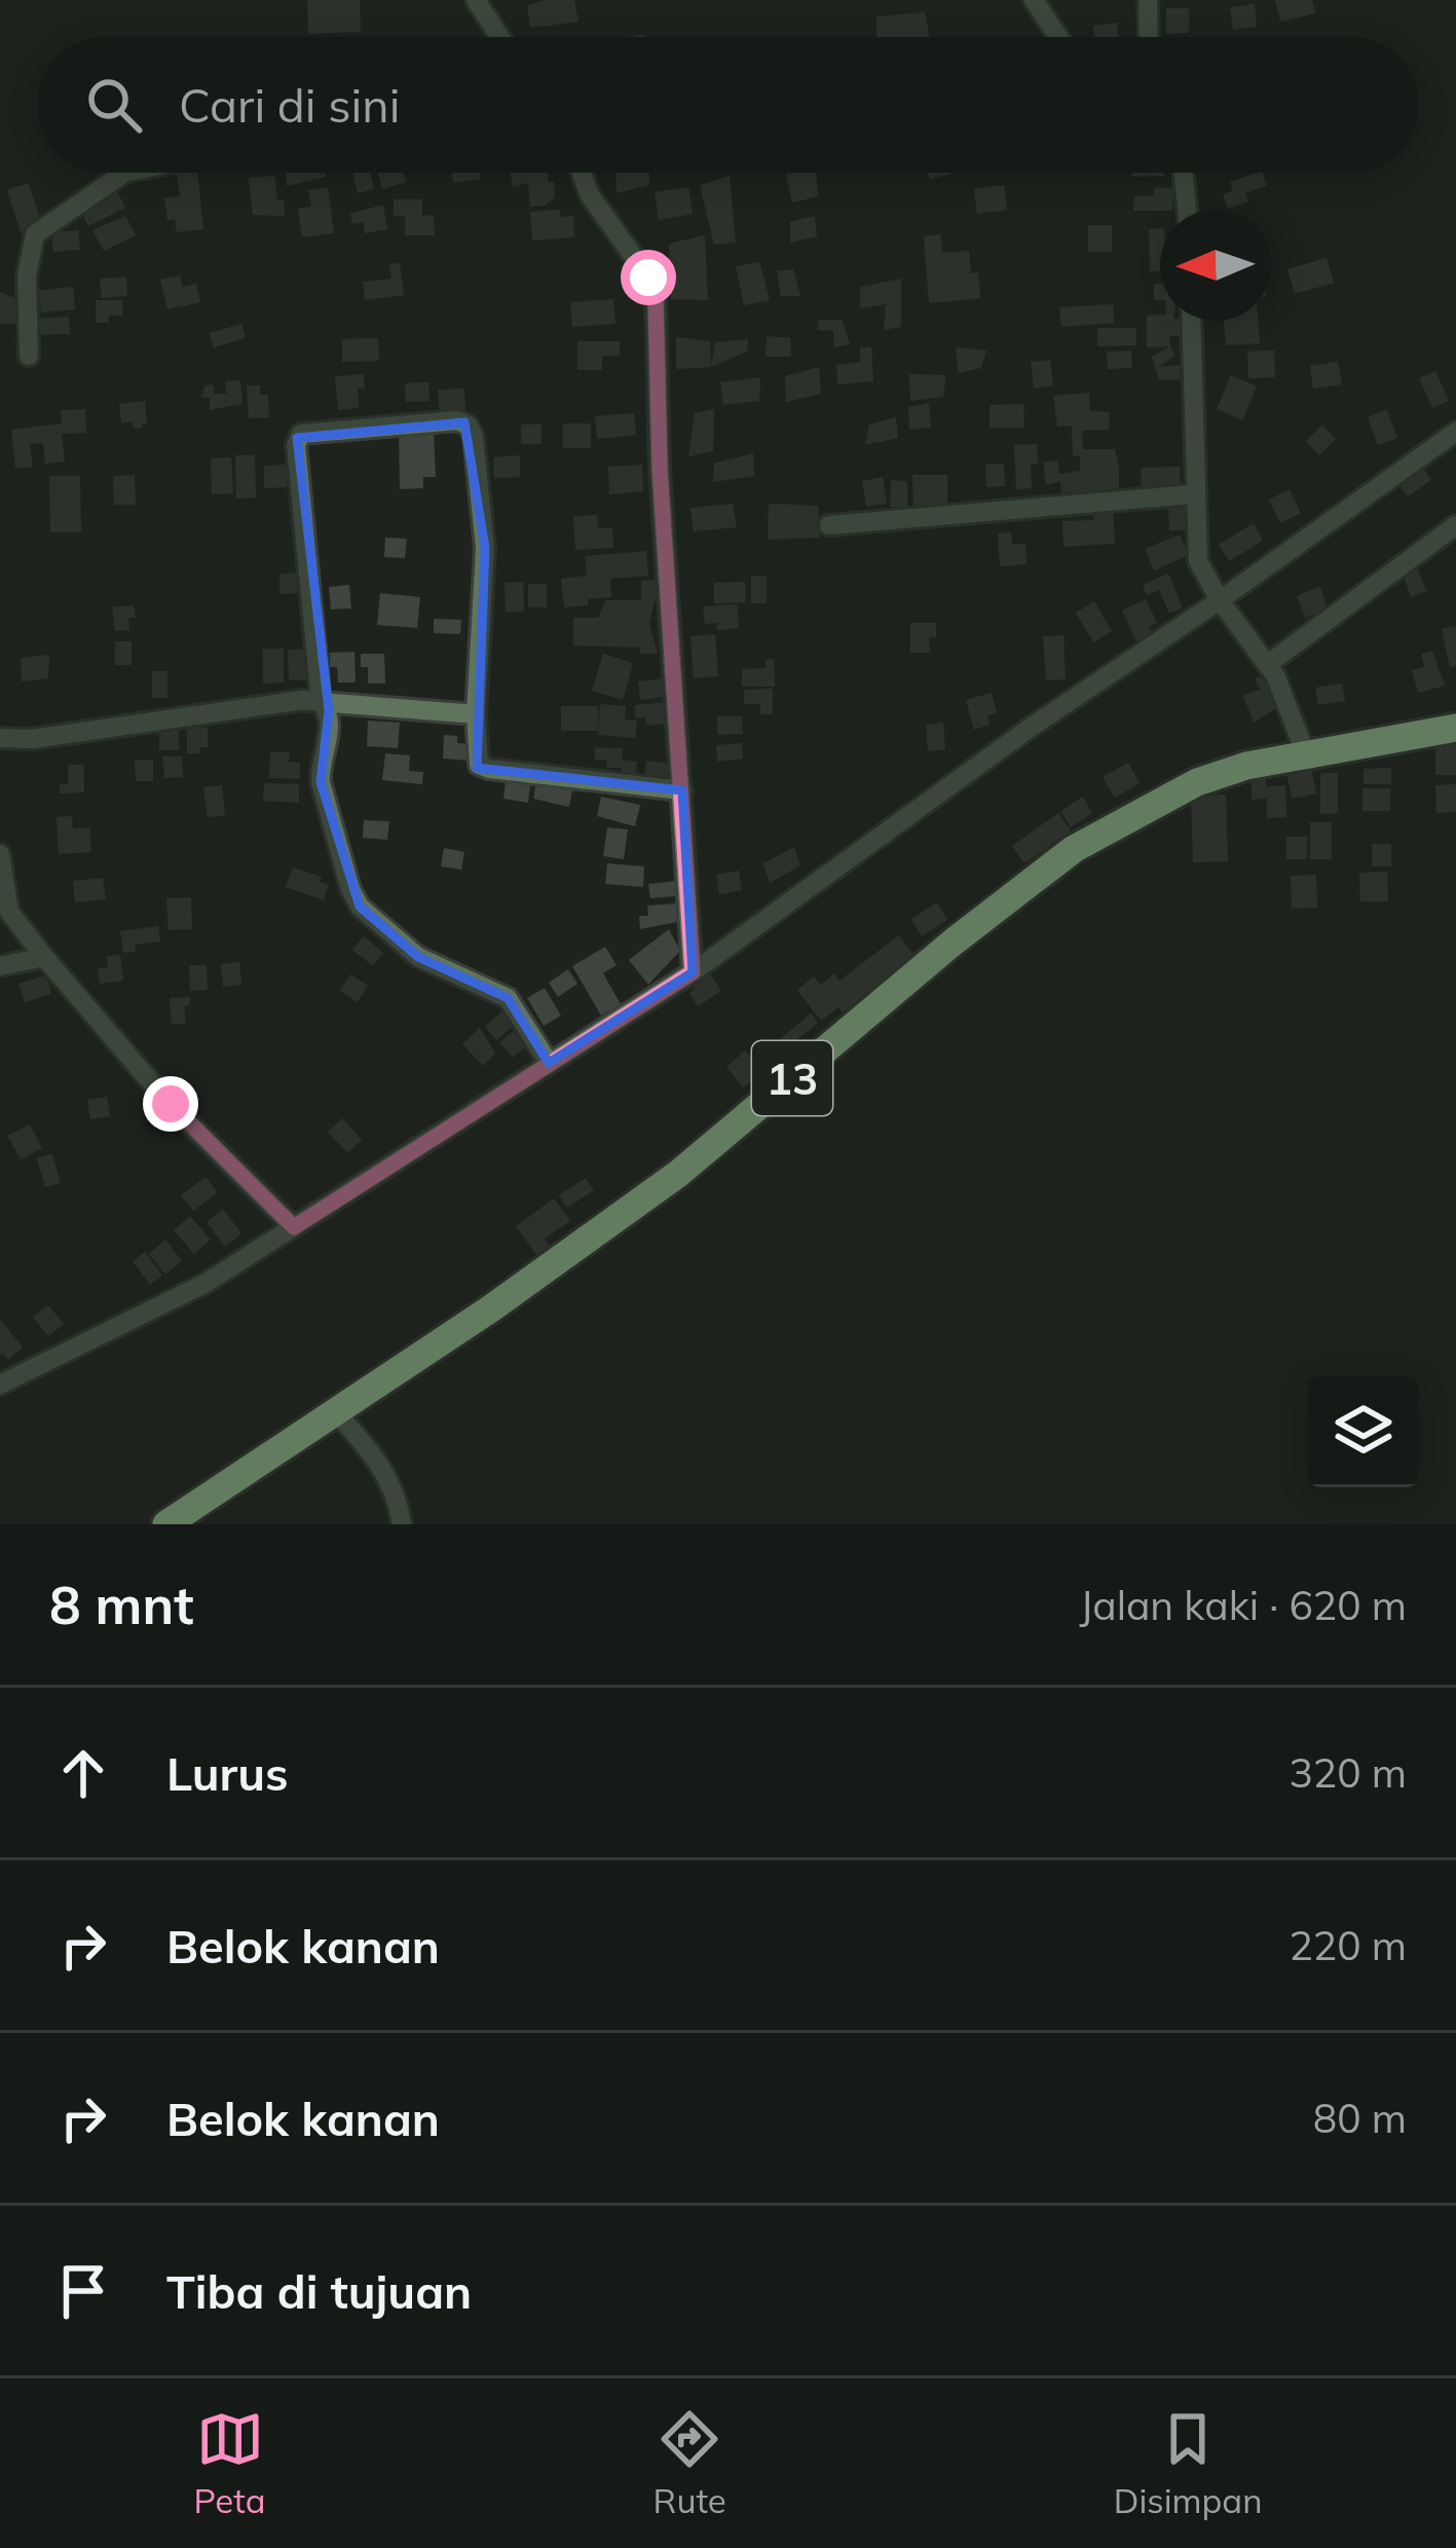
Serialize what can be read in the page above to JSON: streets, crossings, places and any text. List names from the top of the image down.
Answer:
{
  "streets": {
    "highway": ["13"]
  },
  "north": "left",
  "page": {
    "search": "Cari di sini",
    "heading": ["8 mnt", "Jalan kaki · 620 m"],
    "list": [
      ["Lurus", "320 m"],
      ["Belok kanan", "220 m"],
      ["Belok kanan", "80 m"],
      "Tiba di tujuan"
    ],
    "nav": ["Peta", "Rute", "Disimpan"]
  }
}
